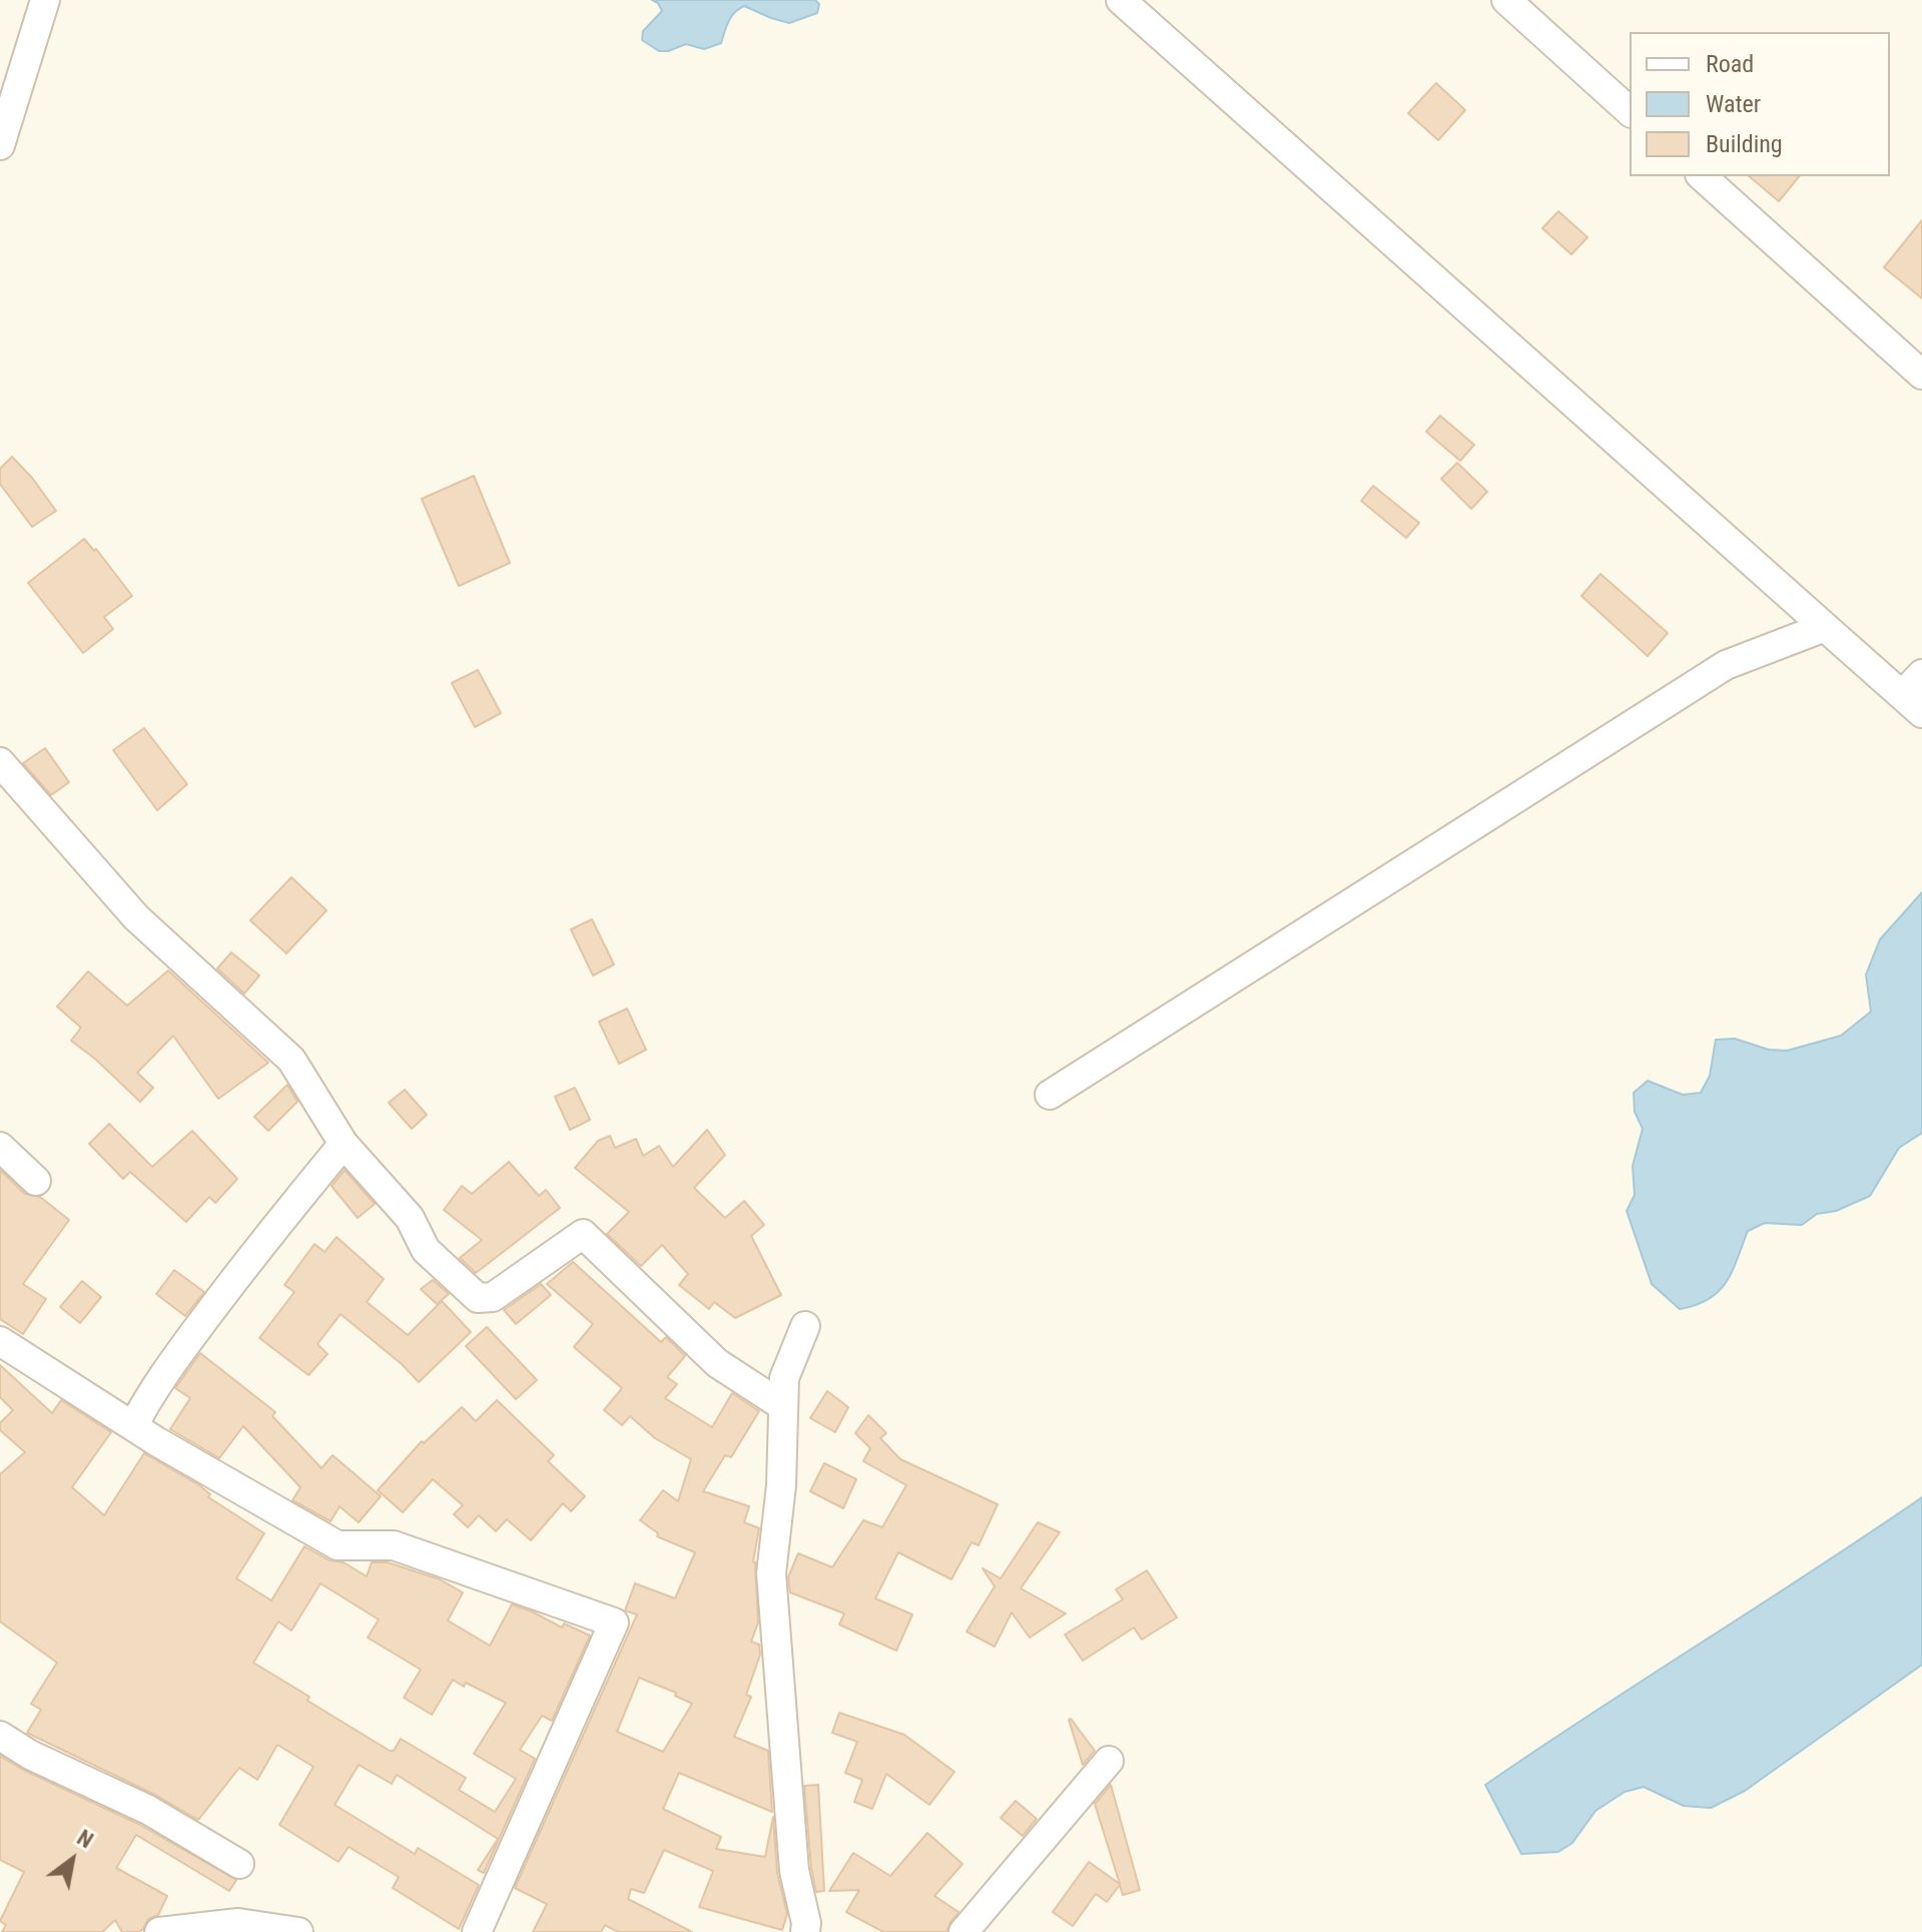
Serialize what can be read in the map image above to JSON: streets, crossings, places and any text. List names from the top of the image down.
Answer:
{
  "legend": ["Road", "Water", "Building"],
  "north": "top right"
}
